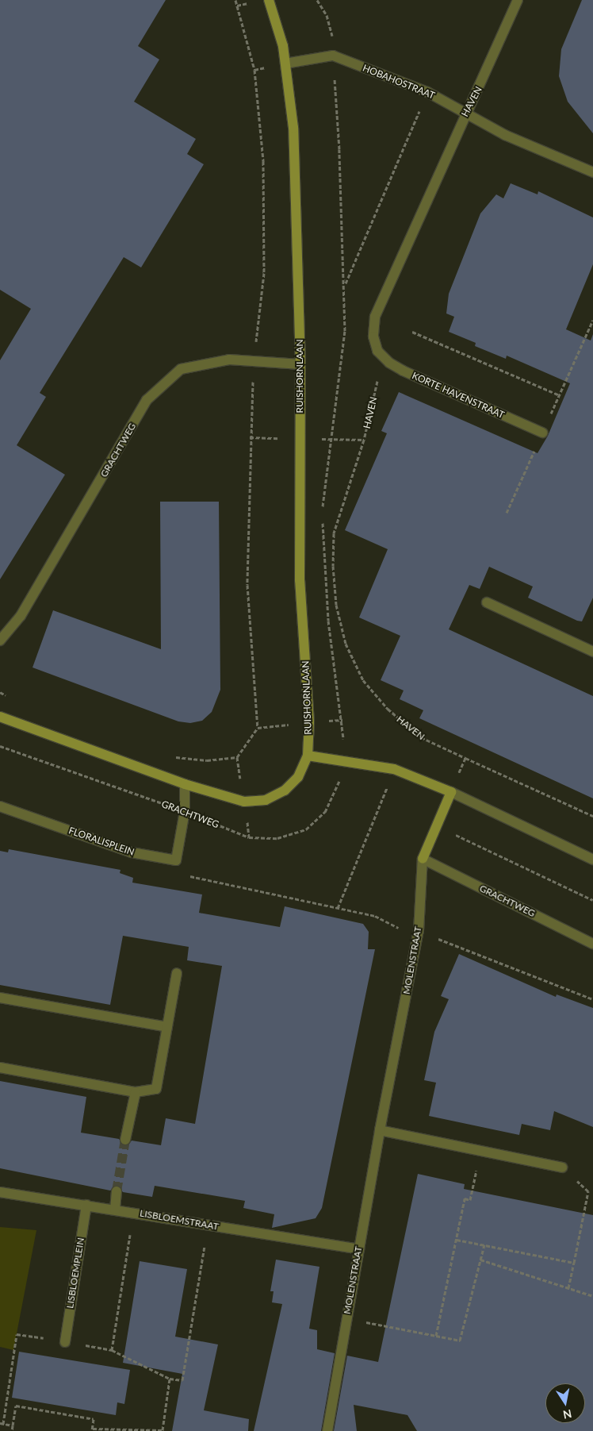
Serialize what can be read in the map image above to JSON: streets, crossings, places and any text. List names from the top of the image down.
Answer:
{
  "streets": {
    "main road": ["RUISHORNLAAN"],
    "street": [
      "HOBAHOSTRAAT",
      "HAVEN",
      "KORTE HAVENSTRAAT",
      "GRACHTWEG",
      "FLORALISPLEIN",
      "MOLENSTRAAT",
      "LISBLOEMSTRAAT",
      "LISBLOEMPLEIN"
    ]
  },
  "crossings": [
    ["HOBAHOSTRAAT", "HAVEN"],
    ["HAVEN", "KORTE HAVENSTRAAT"],
    ["RUISHORNLAAN", "GRACHTWEG"],
    ["GRACHTWEG", "MOLENSTRAAT"],
    ["MOLENSTRAAT", "LISBLOEMSTRAAT"],
    ["LISBLOEMSTRAAT", "LISBLOEMPLEIN"]
  ],
  "north": "bottom"
}
